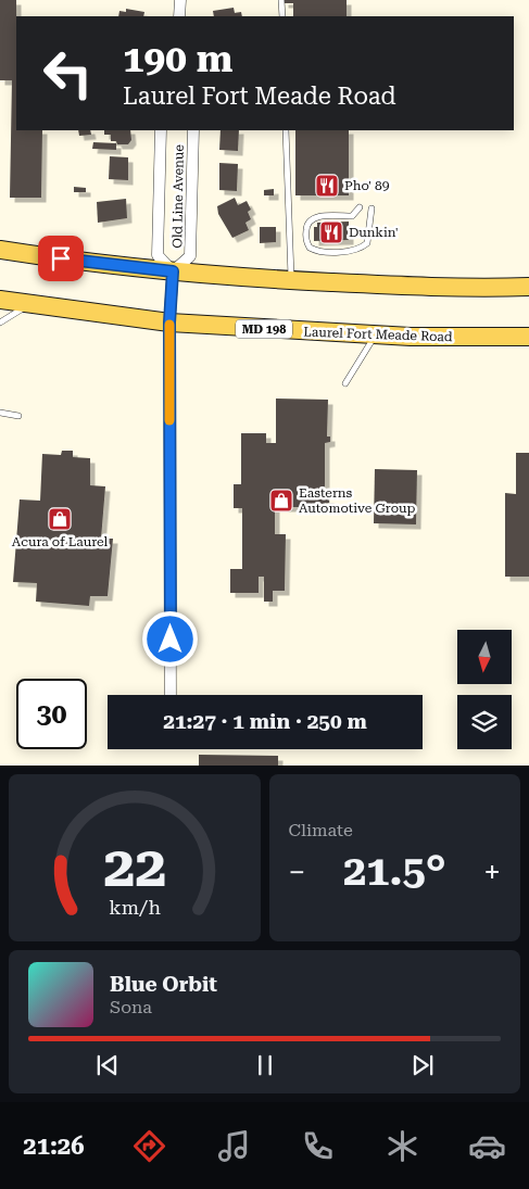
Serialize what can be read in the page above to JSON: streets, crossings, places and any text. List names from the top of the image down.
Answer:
{
  "streets": {
    "main road": ["MD 198", "Laurel Fort Meade Road"],
    "street": ["Old Line Avenue"]
  },
  "places": {
    "restaurant": ["Pho' 89", "Dunkin'"],
    "shop": ["Easterns Automotive Group", "Acura of Laurel"]
  },
  "north": "bottom",
  "page": {
    "turn": ["190 m", "Laurel Fort Meade Road"],
    "limit": "30",
    "trip": "21:27 · 1 min · 250 m",
    "tile": "Climate",
    "heat": ["−", "21.5°", "+"],
    "song": ["Blue Orbit", "Sona"],
    "tabs": "21:26",
    "gauge": ["22", "km/h"]
  }
}
